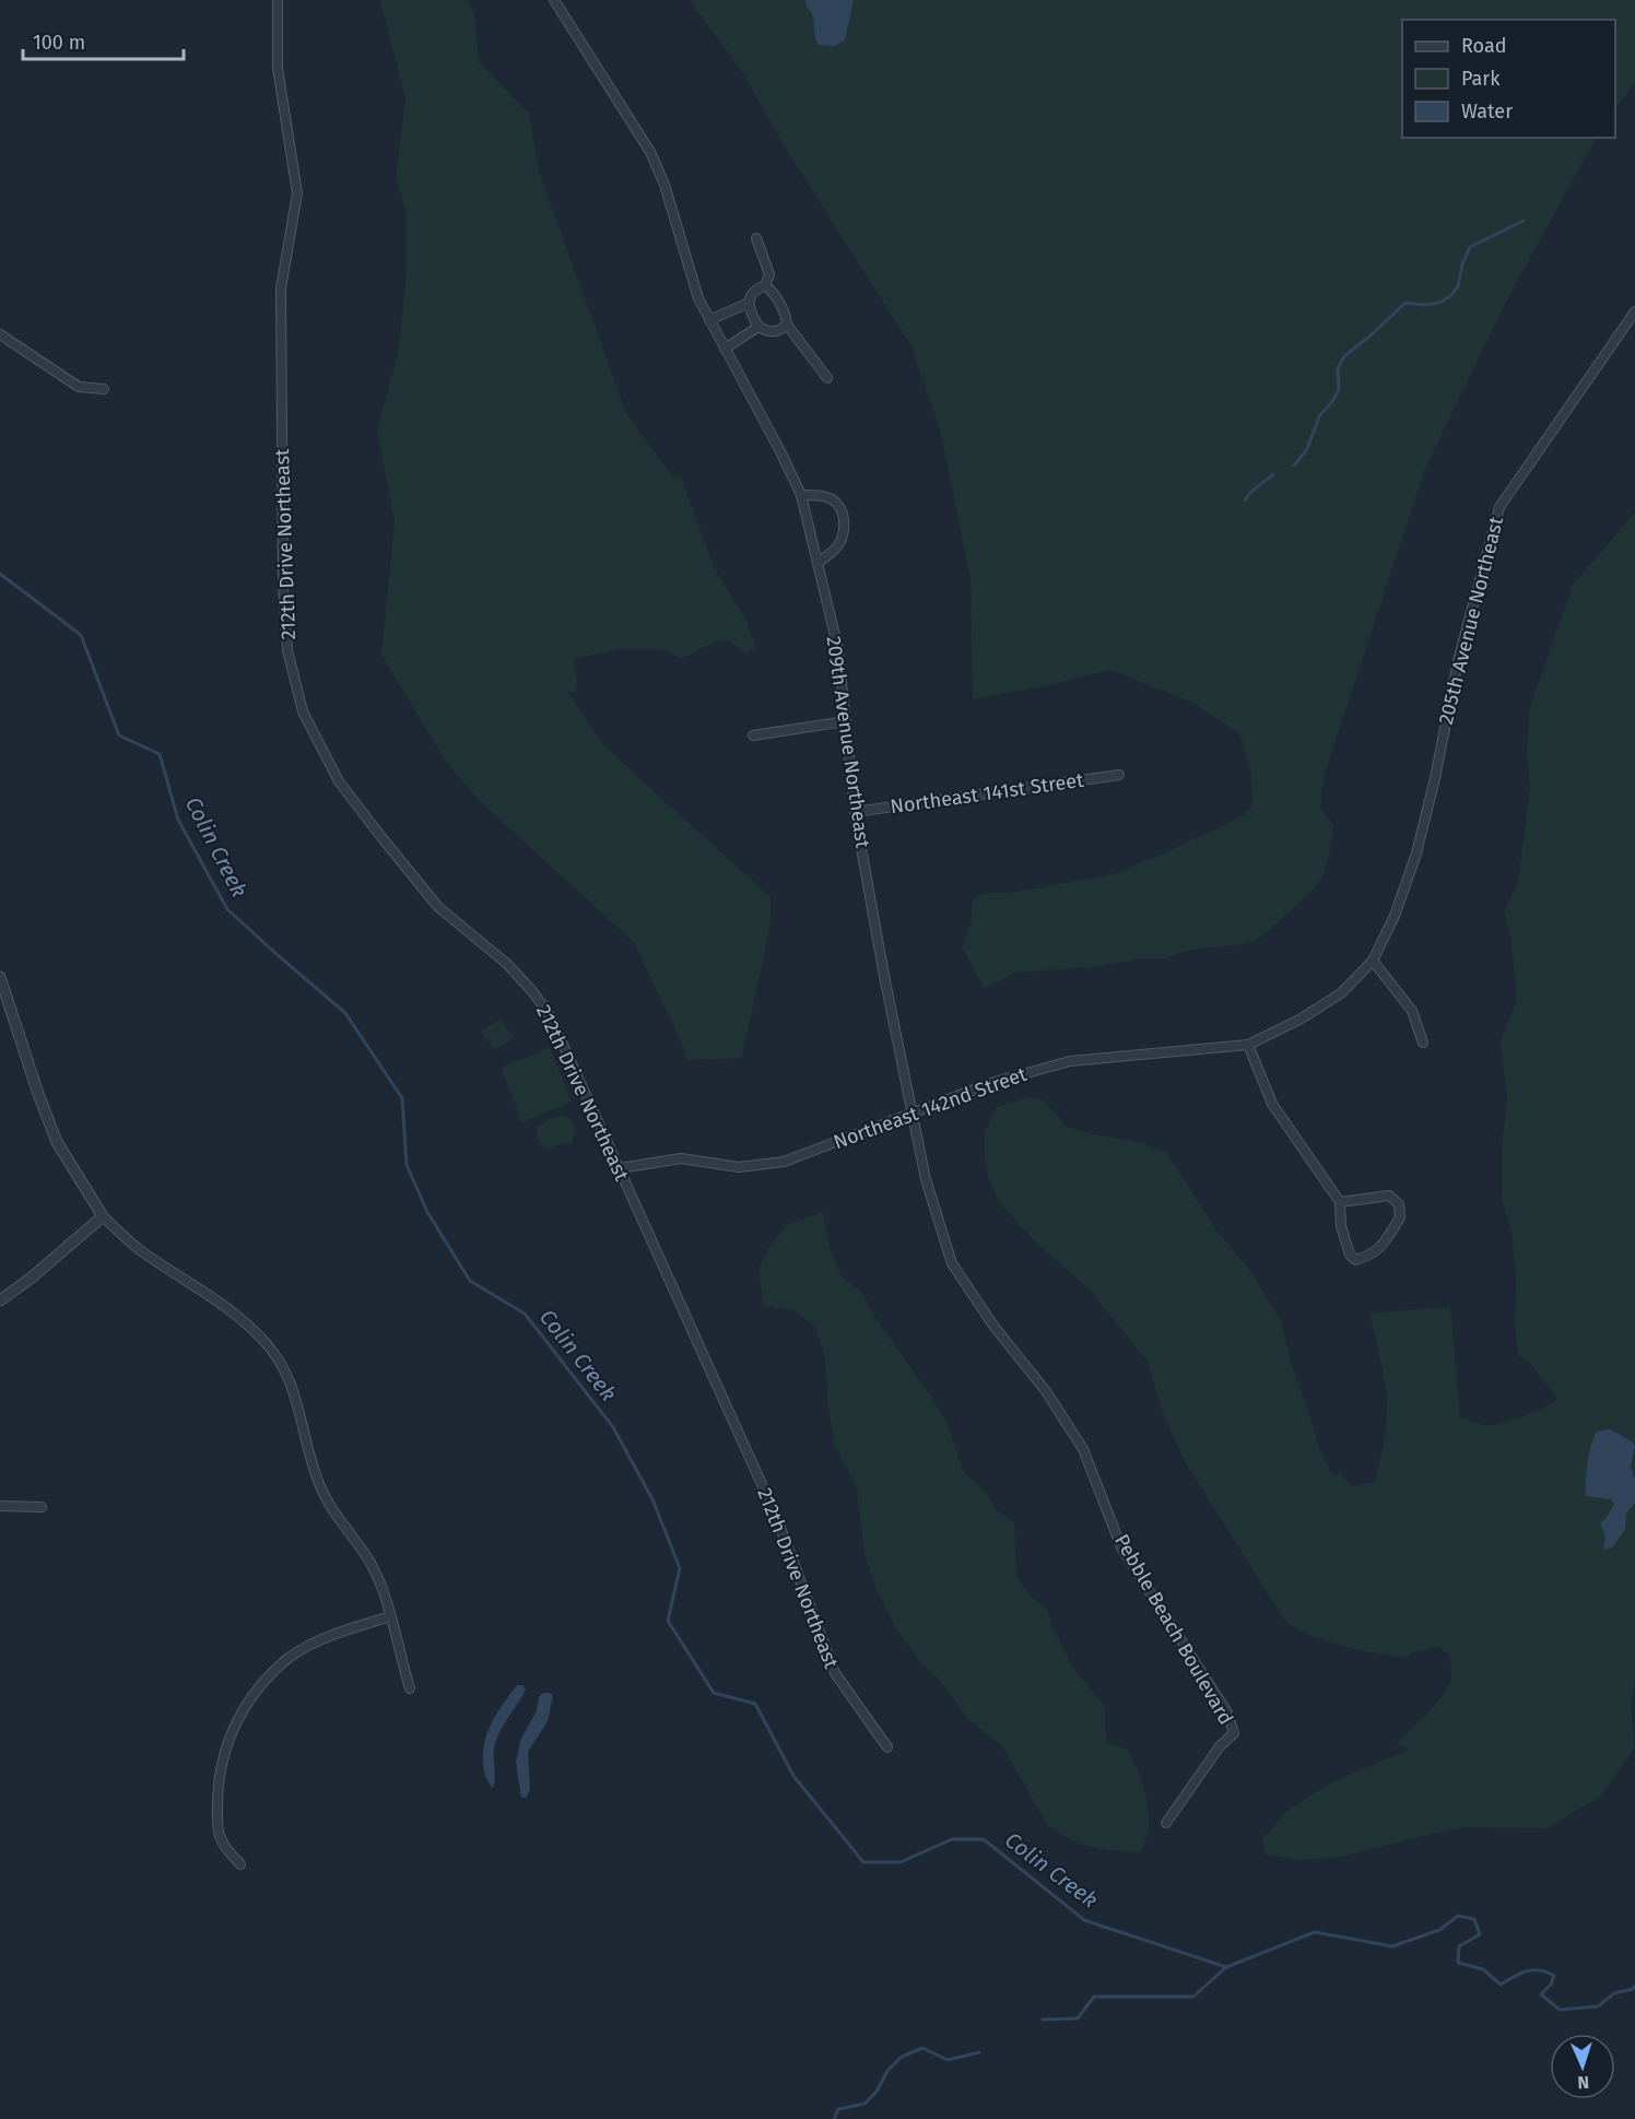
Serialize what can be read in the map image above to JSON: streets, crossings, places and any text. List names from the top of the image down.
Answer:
{
  "streets": {
    "street": [
      "212th Drive Northeast",
      "205th Avenue Northeast",
      "209th Avenue Northeast",
      "Northeast 141st Street",
      "Northeast 142nd Street",
      "Pebble Beach Boulevard"
    ]
  },
  "crossings": [
    ["212th Drive Northeast", "Northeast 142nd Street"],
    ["205th Avenue Northeast", "Northeast 142nd Street"],
    ["209th Avenue Northeast", "Northeast 141st Street"],
    ["209th Avenue Northeast", "Northeast 142nd Street"],
    ["209th Avenue Northeast", "Pebble Beach Boulevard"]
  ],
  "water": ["Colin Creek"],
  "legend": ["Road", "Park", "Water"],
  "scale_bar": "100 m",
  "north": "bottom"
}
